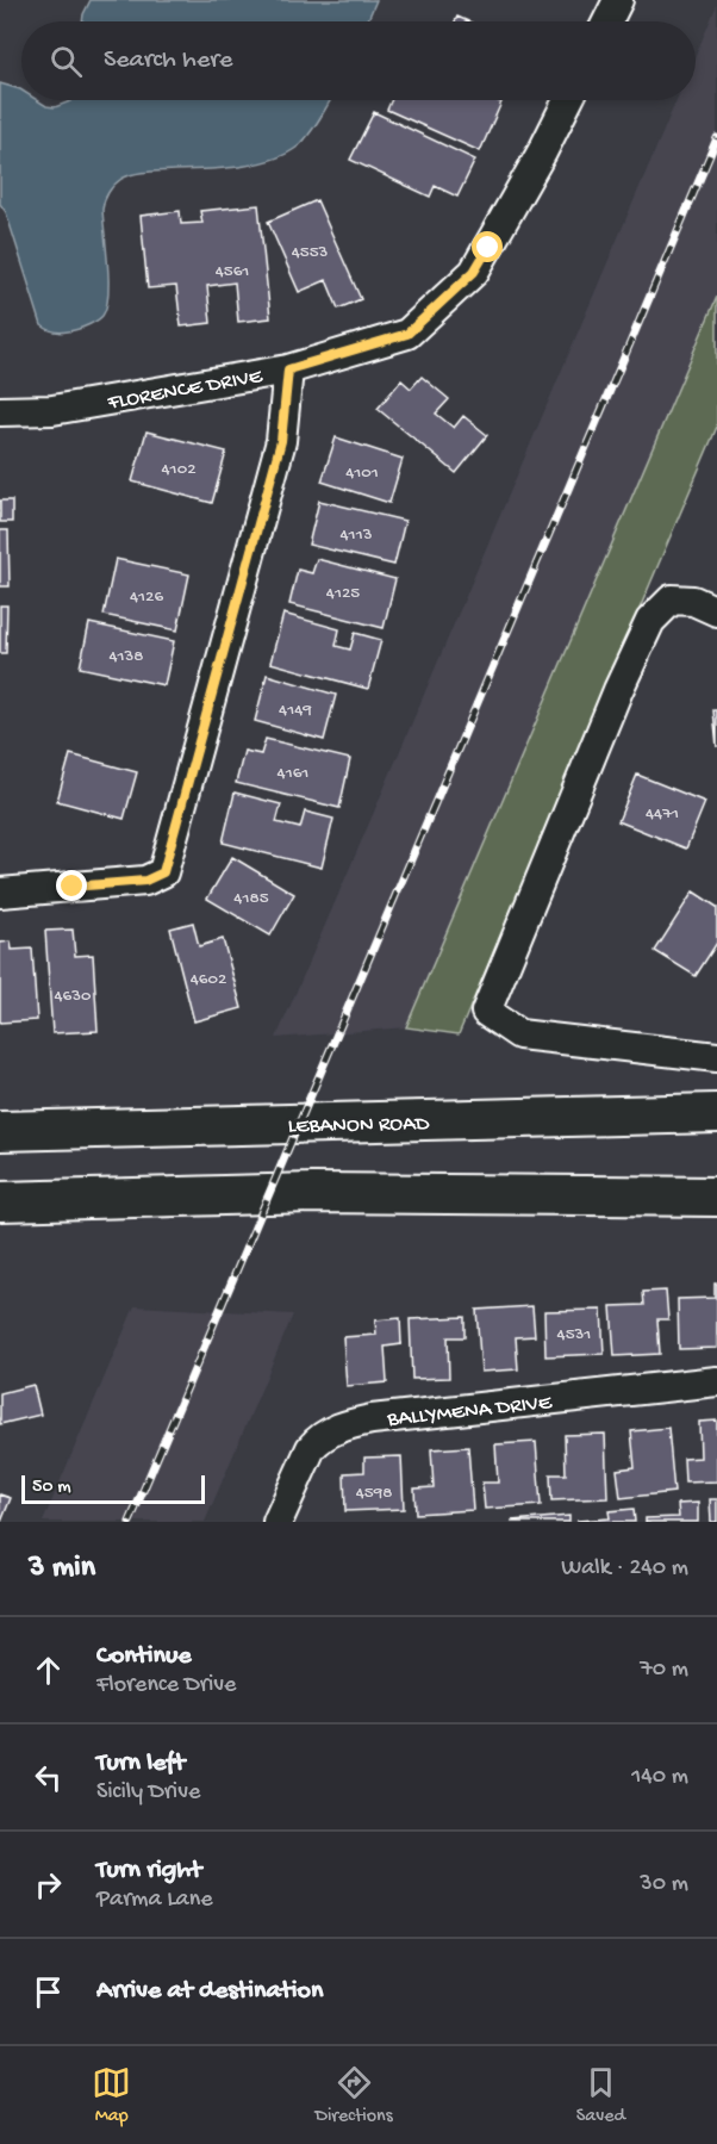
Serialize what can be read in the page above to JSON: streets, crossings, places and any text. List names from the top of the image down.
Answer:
{
  "streets": {
    "main road": ["LEBANON ROAD"],
    "street": ["FLORENCE DRIVE", "BALLYMENA DRIVE"]
  },
  "house_numbers": [
    "4553",
    "4561",
    "4102",
    "4101",
    "4113",
    "4125",
    "4126",
    "4138",
    "4149",
    "4161",
    "4471",
    "4185",
    "4602",
    "4630",
    "4531",
    "4598"
  ],
  "scale_bar": "50 m",
  "page": {
    "search": "Search here",
    "scale": "50 m",
    "heading": ["3 min", "Walk · 240 m"],
    "list": [
      ["Continue", "Florence Drive", "70 m"],
      ["Turn left", "Sicily Drive", "140 m"],
      ["Turn right", "Parma Lane", "30 m"],
      "Arrive at destination"
    ],
    "nav": ["Map", "Directions", "Saved"]
  }
}
